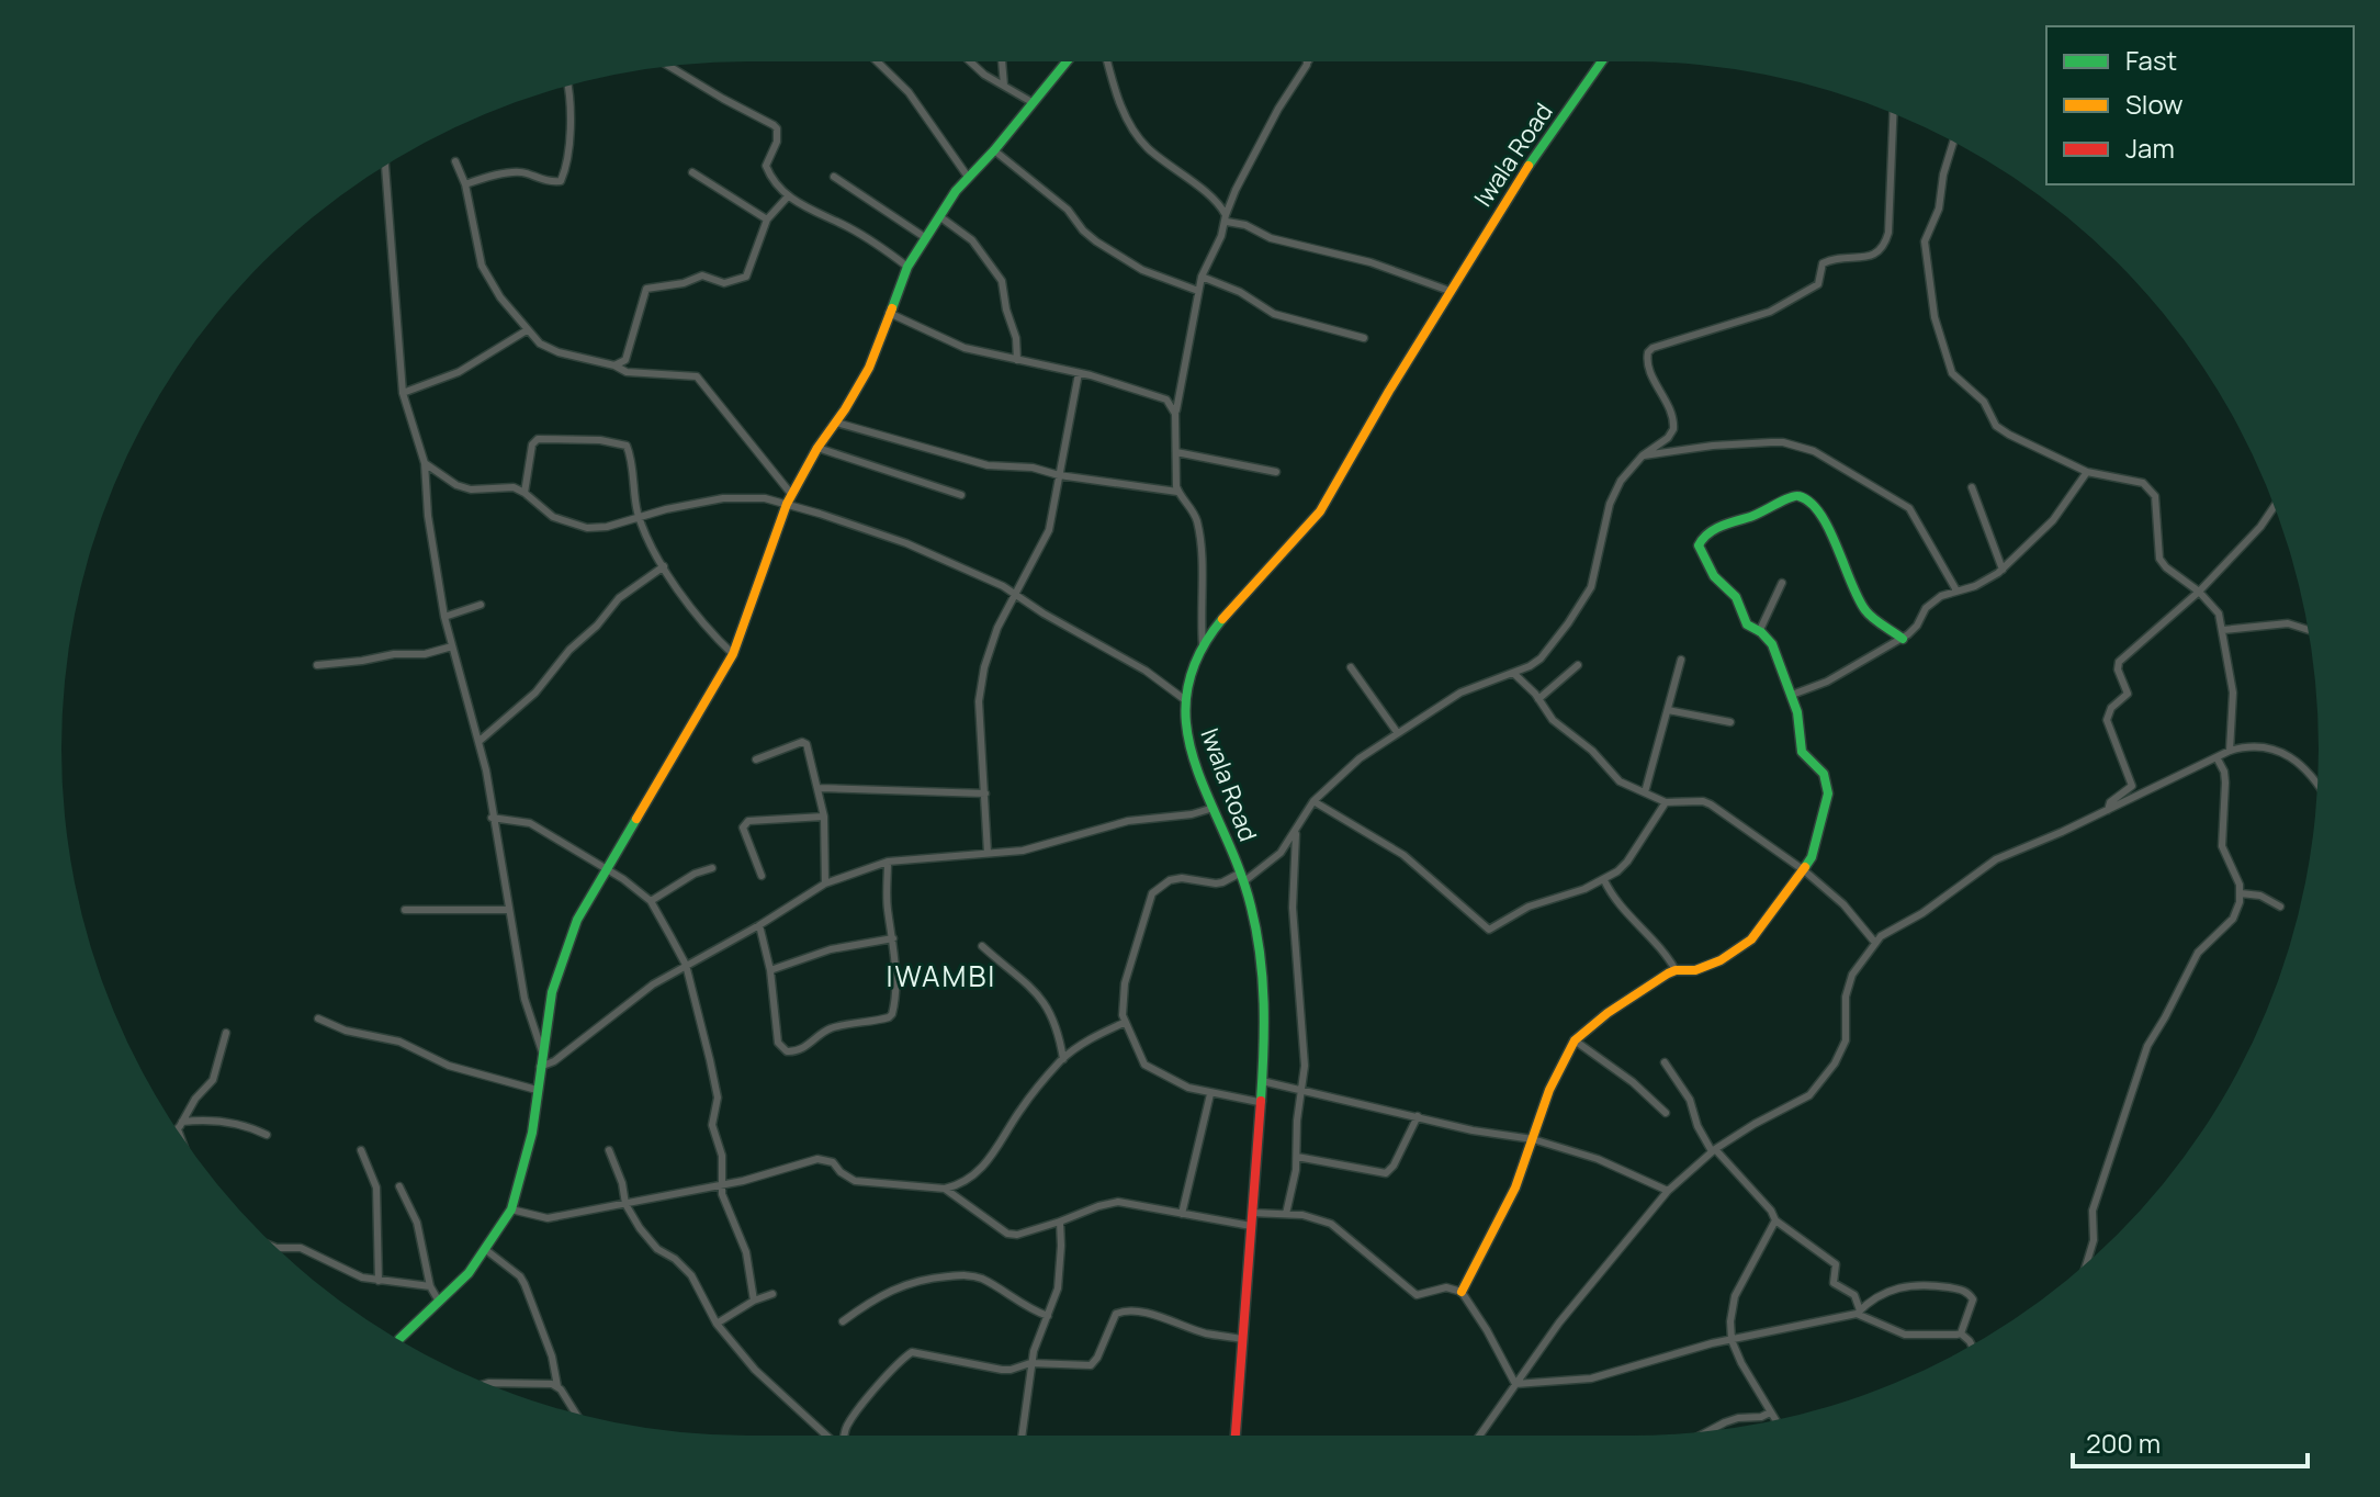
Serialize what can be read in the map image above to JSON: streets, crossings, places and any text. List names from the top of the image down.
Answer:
{
  "streets": {
    "street": ["Iwala Road"]
  },
  "districts": ["IWAMBI"],
  "legend": ["Fast", "Slow", "Jam"],
  "scale_bar": "200 m"
}
